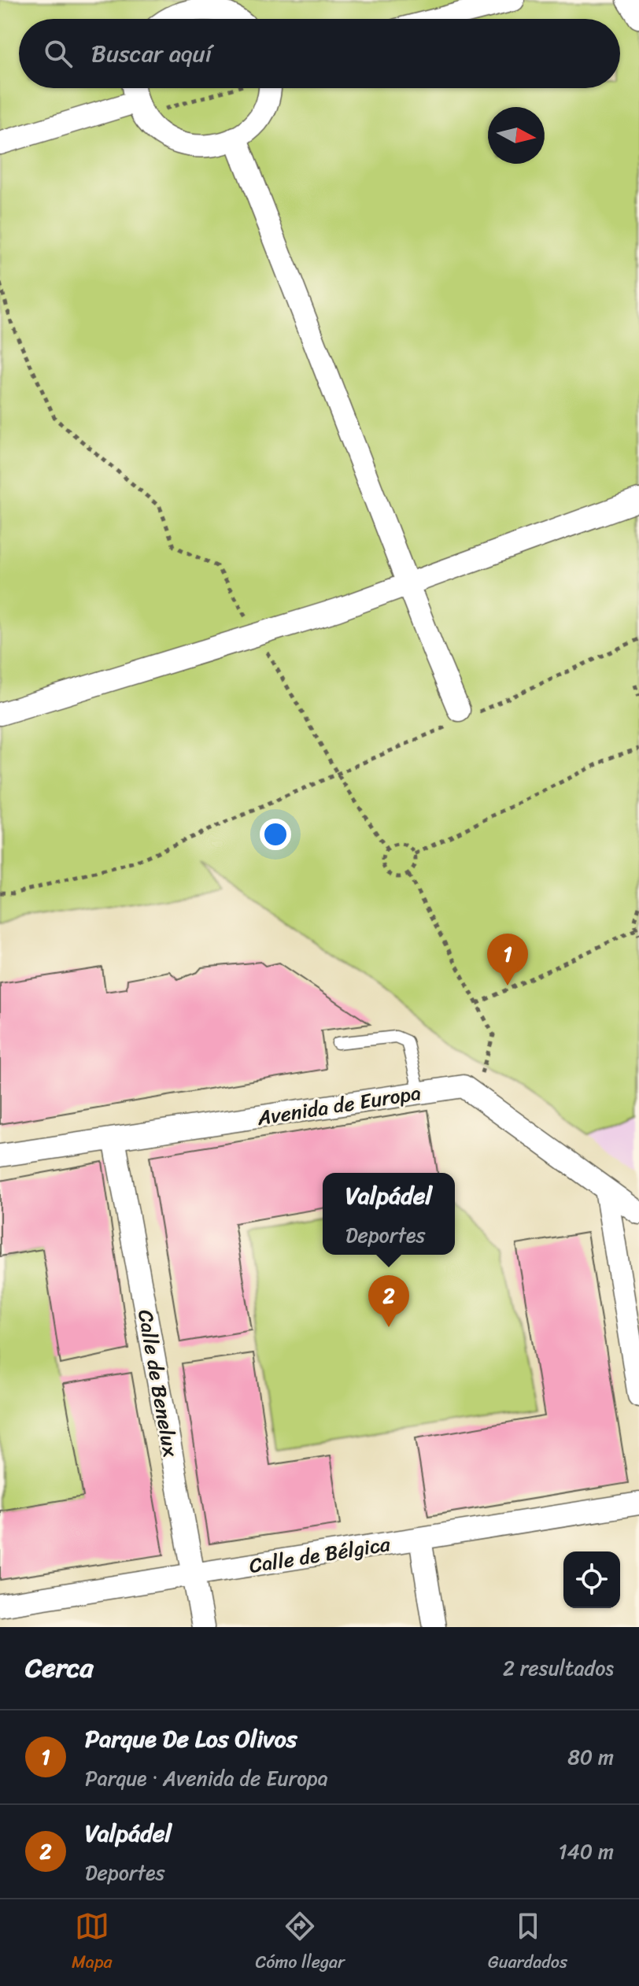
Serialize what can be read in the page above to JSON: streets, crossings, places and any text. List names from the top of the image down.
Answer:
{
  "streets": {
    "street": ["Avenida de Europa", "Calle de Benelux", "Calle de Bélgica"]
  },
  "crossings": [
    ["Avenida de Europa", "Calle de Benelux"],
    ["Calle de Benelux", "Calle de Bélgica"]
  ],
  "north": "right",
  "page": {
    "search": "Buscar aquí",
    "pins": ["1", "2"],
    "popup": ["Valpádel", "Deportes"],
    "heading": ["Cerca", "2 resultados"],
    "list": [
      {
        "mark": "1",
        "name": "Parque De Los Olivos",
        "note": "Parque · Avenida de Europa",
        "value": "80 m"
      },
      {
        "mark": "2",
        "name": "Valpádel",
        "note": "Deportes",
        "value": "140 m"
      }
    ],
    "nav": ["Mapa", "Cómo llegar", "Guardados"]
  }
}
